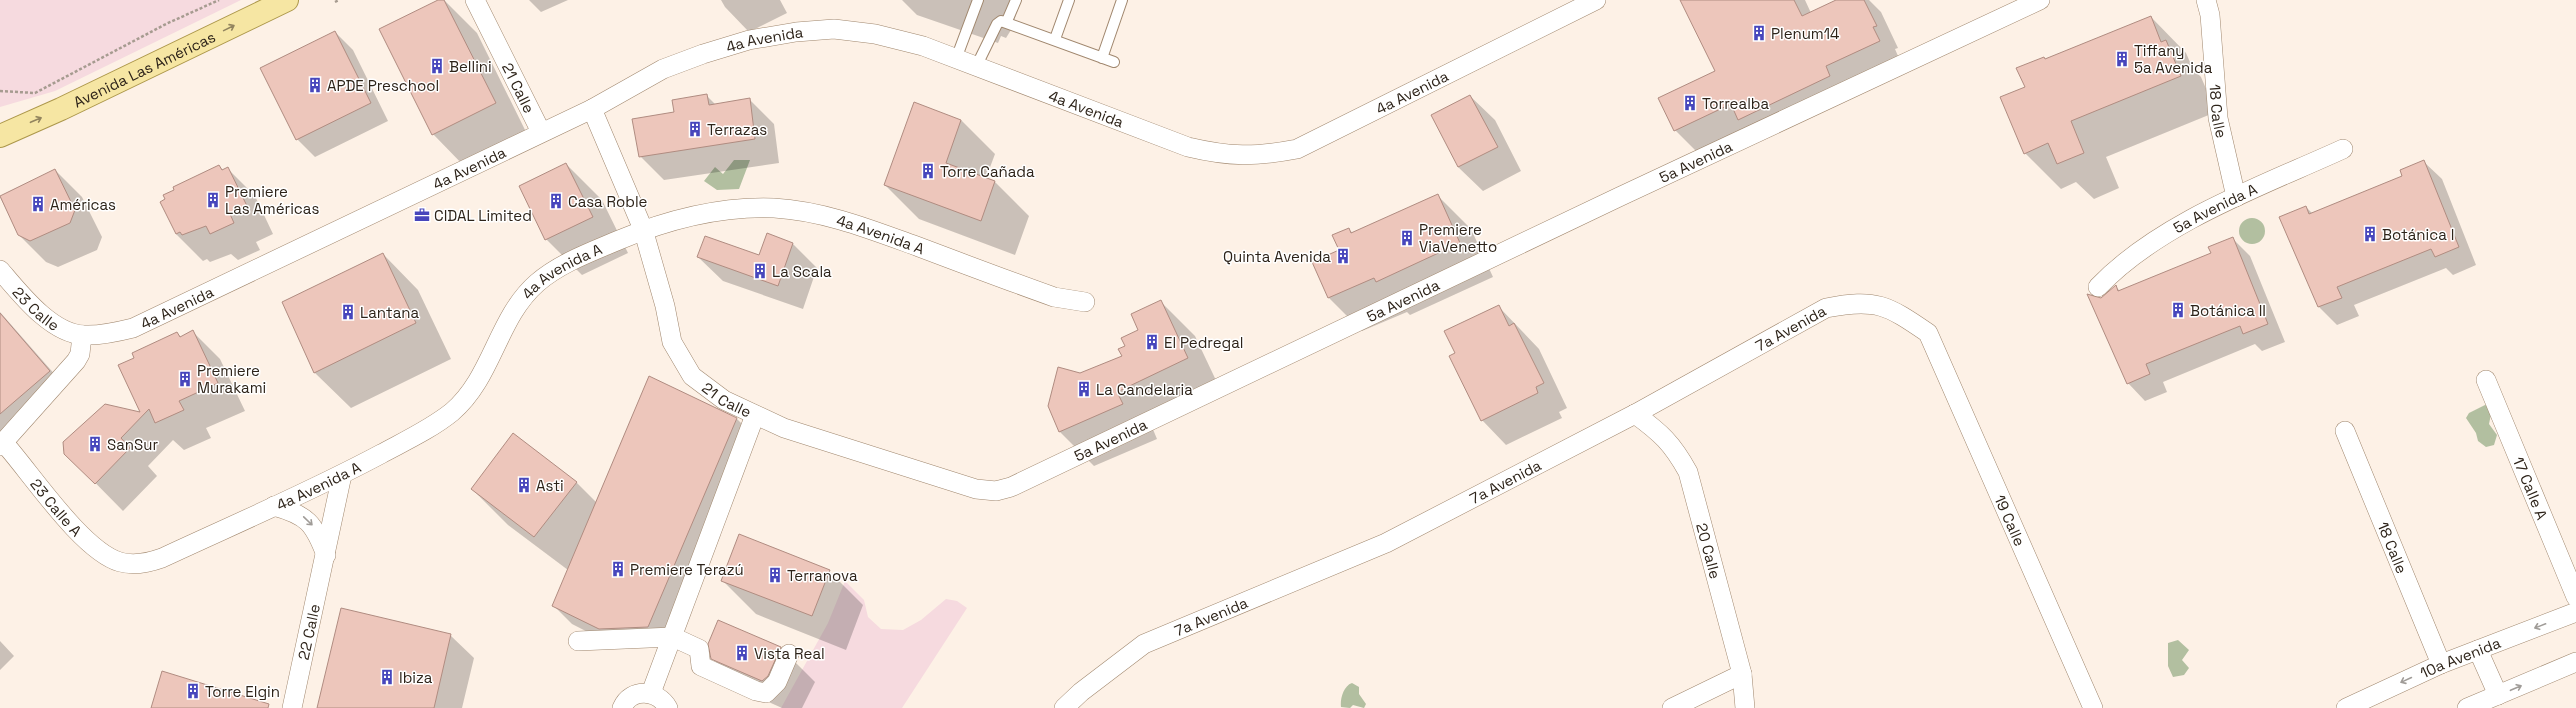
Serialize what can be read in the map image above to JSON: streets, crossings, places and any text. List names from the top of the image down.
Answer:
{
  "streets": {
    "main road": ["Avenida Las Américas"],
    "street": [
      "4a Avenida",
      "21 Calle",
      "18 Calle",
      "5a Avenida",
      "5a Avenida A",
      "4a Avenida A",
      "23 Calle",
      "7a Avenida",
      "17 Calle A",
      "23 Calle A",
      "19 Calle",
      "20 Calle",
      "22 Calle",
      "10a Avenida"
    ]
  },
  "crossings": [
    ["4a Avenida", "21 Calle"],
    ["4a Avenida", "23 Calle"],
    ["21 Calle", "5a Avenida"],
    ["21 Calle", "4a Avenida A"],
    ["18 Calle", "5a Avenida A"],
    ["18 Calle", "10a Avenida"],
    ["4a Avenida A", "23 Calle A"],
    ["4a Avenida A", "22 Calle"],
    ["7a Avenida", "19 Calle"],
    ["7a Avenida", "20 Calle"]
  ],
  "one_way": ["Avenida Las Américas"],
  "places": {
    "building": [
      "Plenum14",
      "Tiffany 5a Avenida",
      "Bellini",
      "APDE Preschool",
      "Torrealba",
      "Terrazas",
      "Torre Cañada",
      "Premiere Las Américas",
      "Casa Roble",
      "Américas",
      "Botánica I",
      "Premiere ViaVenetto",
      "Quinta Avenida",
      "La Scala",
      "Botánica II",
      "Lantana",
      "El Pedregal",
      "Premiere Murakami",
      "La Candelaria",
      "SanSur",
      "Asti",
      "Premiere Terazú",
      "Terranova",
      "Vista Real",
      "Ibiza",
      "Torre Elgin"
    ],
    "office": ["CIDAL Limited"]
  }
}
